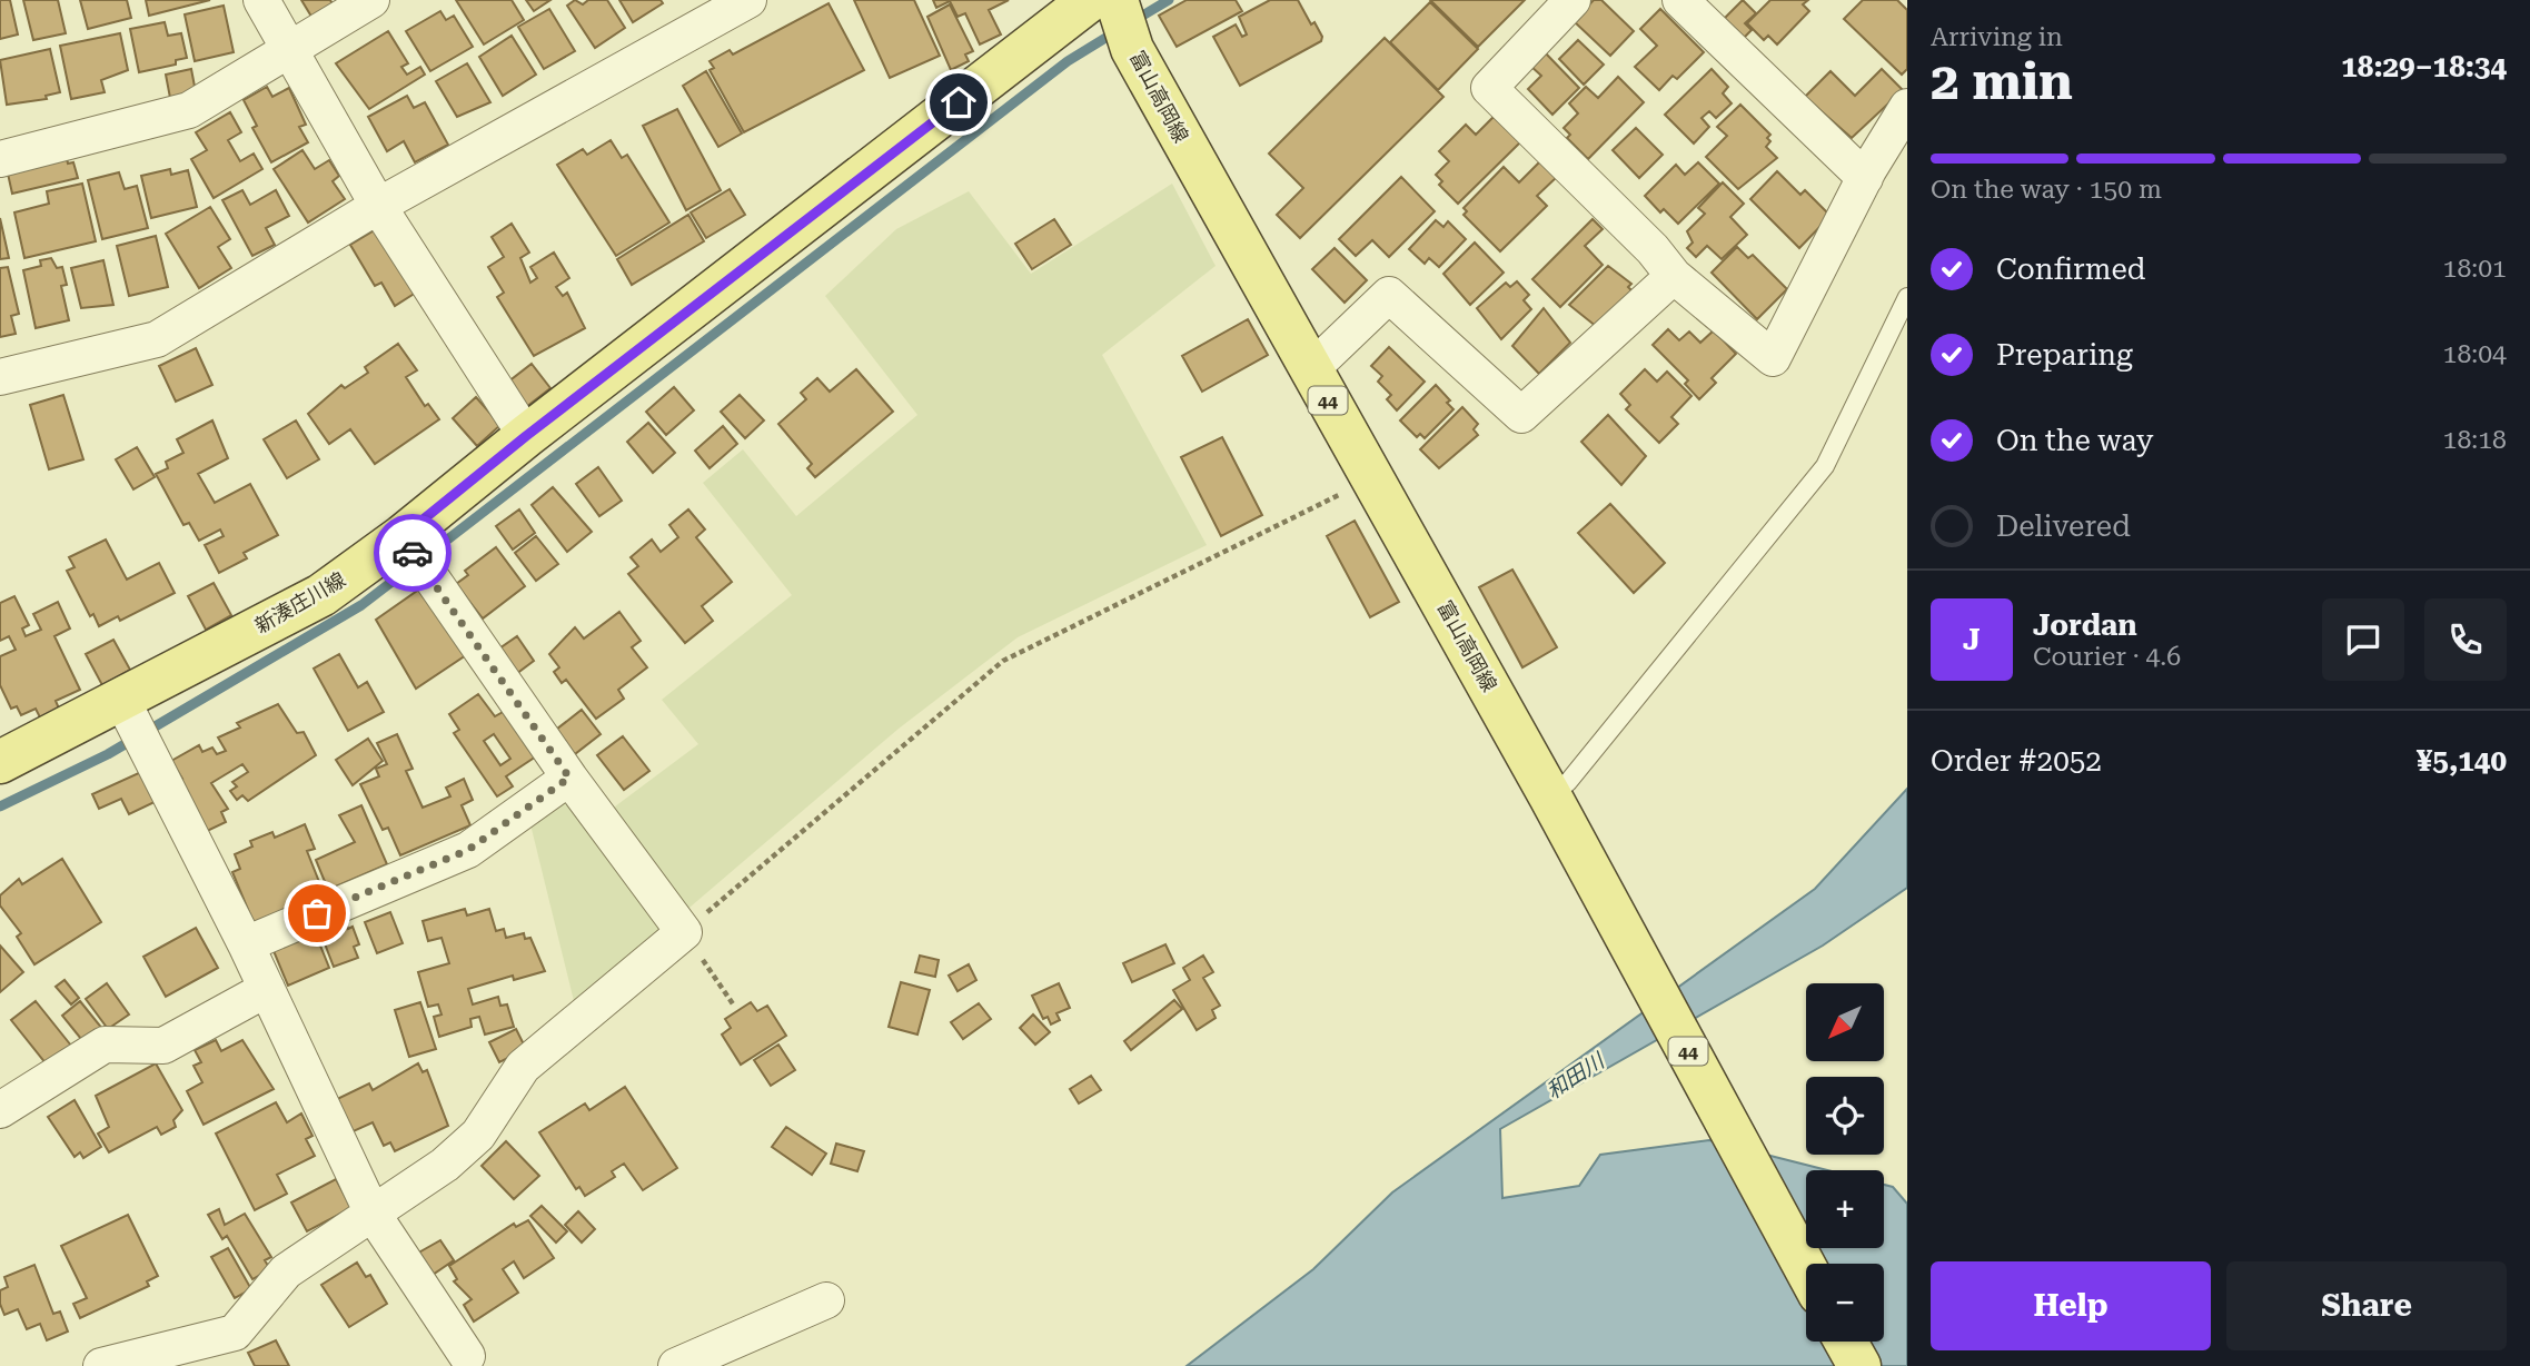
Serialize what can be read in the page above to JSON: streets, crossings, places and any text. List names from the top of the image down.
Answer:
{
  "streets": {
    "main road": ["富山高岡線", "44", "新湊庄川線"]
  },
  "water": ["和田川"],
  "north": "bottom left",
  "page": {
    "heading": ["2 min", "Arriving in", "18:29–18:34"],
    "panel": [
      "Jordan",
      "Courier · 4.6",
      "Order #2052",
      "¥5,140"
    ],
    "bar": "On the way · 150 m",
    "list": [
      ["Confirmed", "18:01"],
      ["Preparing", "18:04"],
      ["On the way", "18:18"],
      "Delivered"
    ],
    "round": "J",
    "map_buttons": ["+", "−"],
    "buttons": ["Help", "Share"]
  }
}
